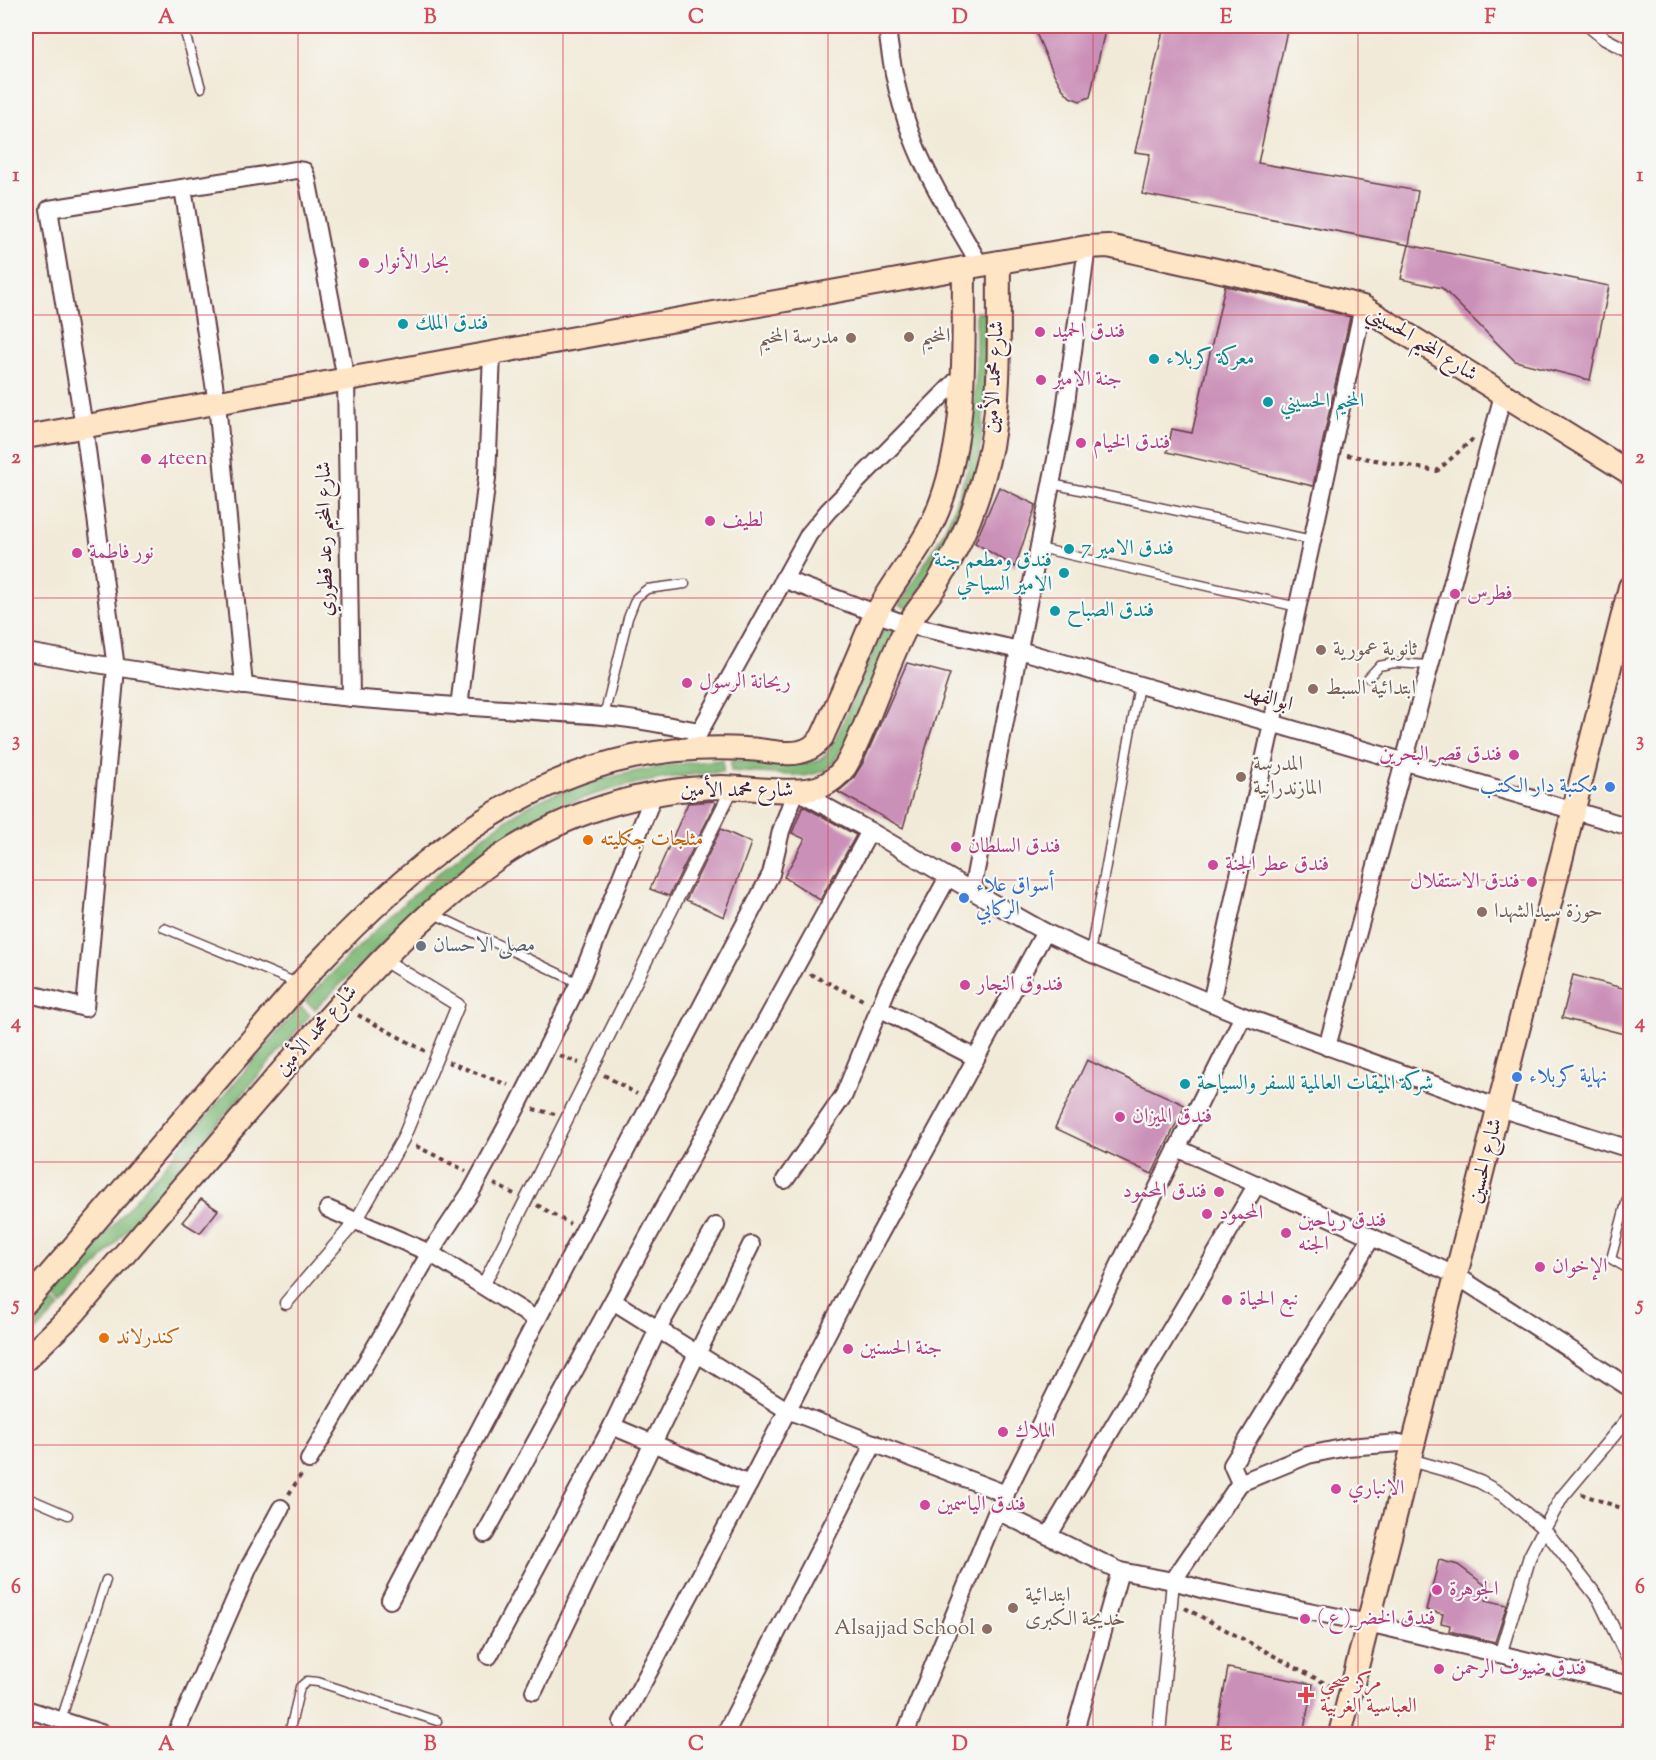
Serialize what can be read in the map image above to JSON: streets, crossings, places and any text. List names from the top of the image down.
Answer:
{
  "streets": {
    "main road": ["شارع المخيم الحسيني", "شارع محمد الأمين", "شارع الحسين"],
    "street": ["شارع المخيم رعد قطوري", "ابوالفهد"]
  },
  "crossings": [
    ["شارع المخيم الحسيني", "شارع محمد الأمين"],
    ["شارع المخيم الحسيني", "شارع المخيم رعد قطوري"],
    ["شارع محمد الأمين", "ابوالفهد"],
    ["ابوالفهد", "شارع الحسين"]
  ],
  "places": {
    "other": [
      "بحار الأنوار",
      "فندق الملك",
      "فندق الحميد",
      "المخيم",
      "مدرسة المخيم",
      "معركة كربلاء",
      "جنة الامير",
      "المخيم الحسيني",
      "فندق الخيام",
      "4teen",
      "لطيف",
      "فندق الامير 7",
      "نور فاطمة",
      "فندق ومطعم جنة الامير السياحي",
      "فطرس",
      "فندق الصباح",
      "ثانوية عمورية",
      "ريحانة الرسول",
      "ابتدائية السبط",
      "فندق قصر البحرين",
      "المدرسة المازندرانية",
      "مكتبة دار الكتب",
      "مثلجات جكليته",
      "فندق السلطان",
      "فندق عطر الجنة",
      "فندق الاستقلال",
      "أسواق علاء الركابي",
      "حوزة سيدالشهدا",
      "مصلى الاحسان",
      "فندوق النجار",
      "نهاية كربلاء",
      "شركة الميقات العالمية للسفر والسياحة",
      "فندق الميزان",
      "فندق المحمود",
      "المحمود",
      "فندق رياحين الجنه",
      "الإخوان",
      "نبع الحياة",
      "كندرلاند",
      "جنة الحسنين",
      "الملاك",
      "الانباري",
      "فندق الياسمين",
      "الجوهرة",
      "ابتدائية خديجة الكبرى",
      "فندق الخضر ( ع )",
      "Alsajjad School",
      "فندق ضيوف الرحمن"
    ],
    "health": ["مركز صحي العباسية الغربية"]
  },
  "grid": {
    "columns": [
      "A",
      "B",
      "C",
      "D",
      "E",
      "F"
    ],
    "rows": [
      "1",
      "2",
      "3",
      "4",
      "5",
      "6"
    ]
  }
}
